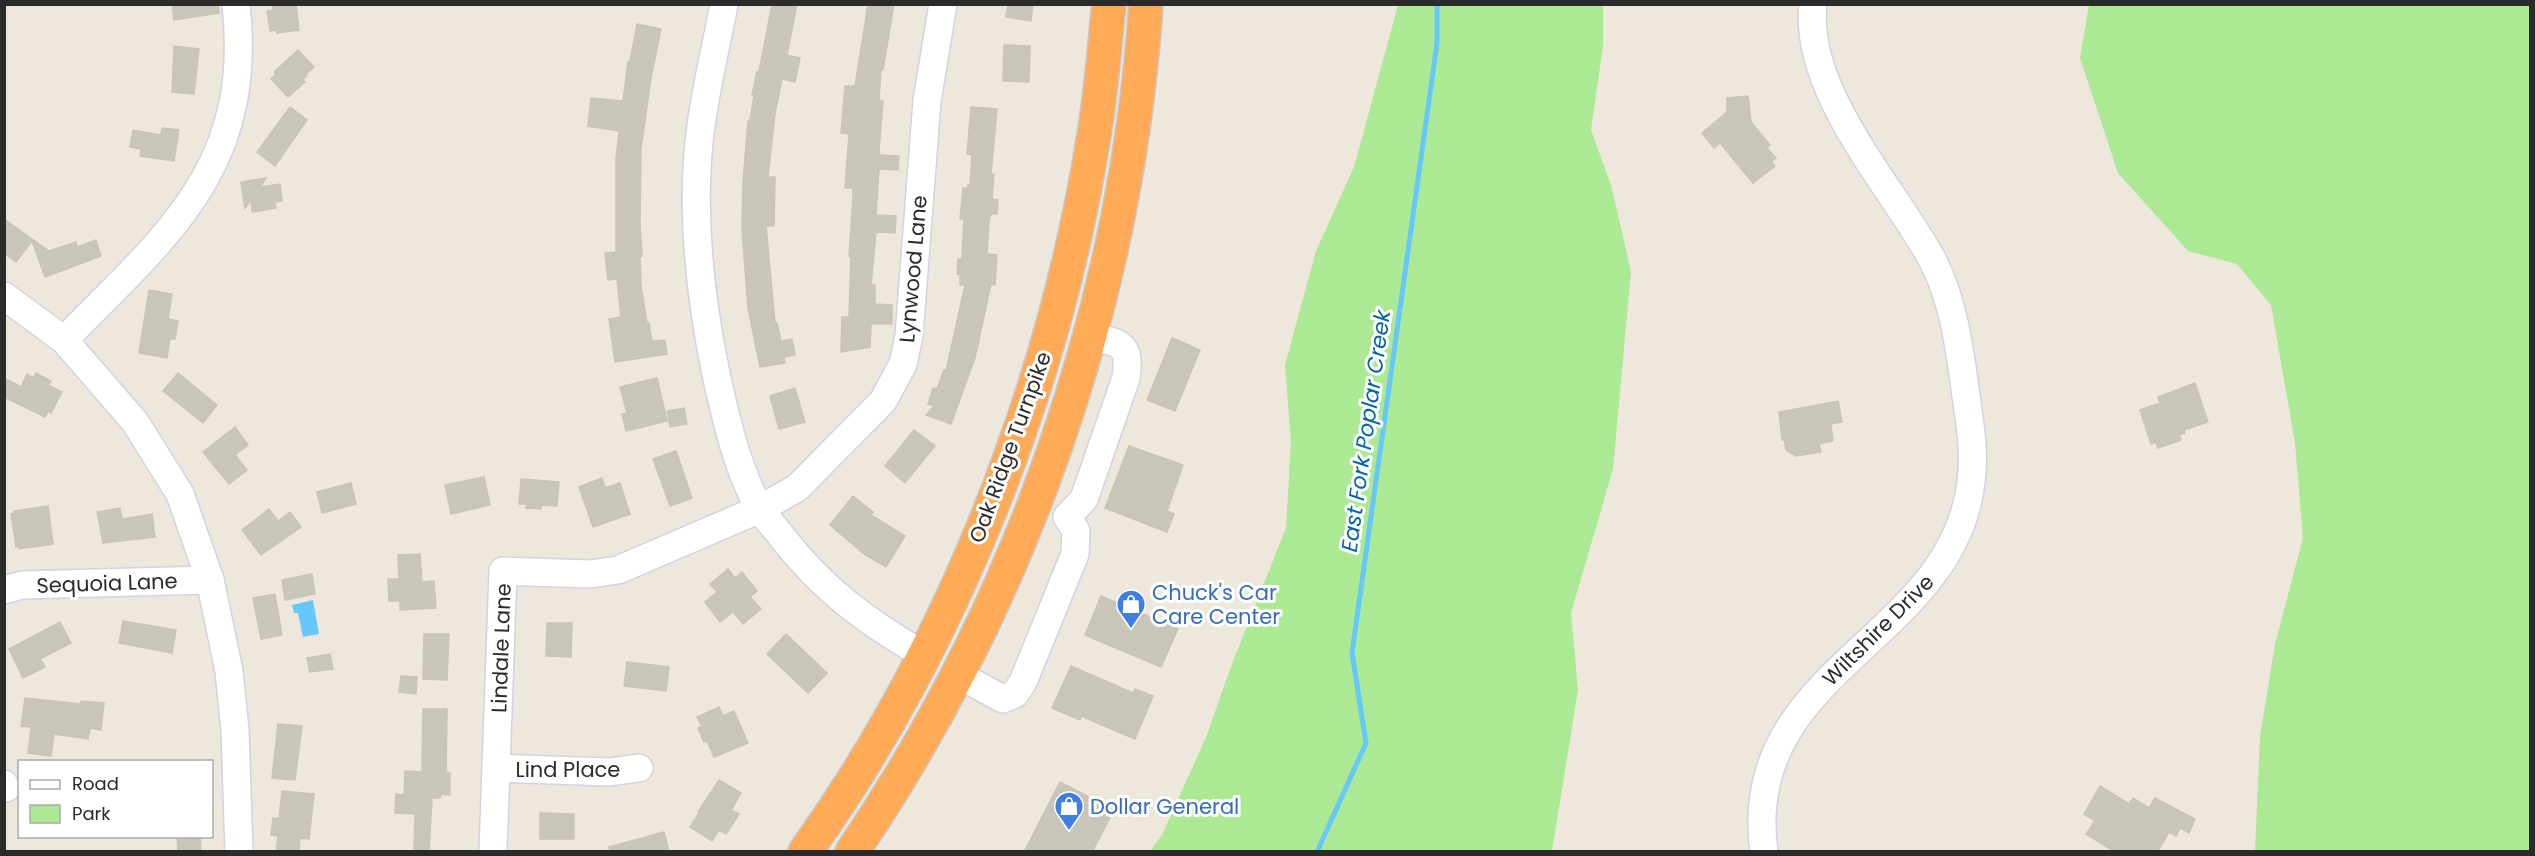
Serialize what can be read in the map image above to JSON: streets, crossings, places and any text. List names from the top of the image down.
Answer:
{
  "streets": {
    "highway": ["Oak Ridge Turnpike"],
    "street": [
      "Lynwood Lane",
      "Sequoia Lane",
      "Wiltshire Drive",
      "Lindale Lane",
      "Lind Place"
    ]
  },
  "crossings": [
    ["Lynwood Lane", "Lindale Lane"],
    ["Lindale Lane", "Lind Place"]
  ],
  "water": ["East Fork Poplar Creek"],
  "places": {
    "shop": ["Chuck's Car Care Center", "Dollar General"]
  },
  "legend": ["Road", "Park"]
}
